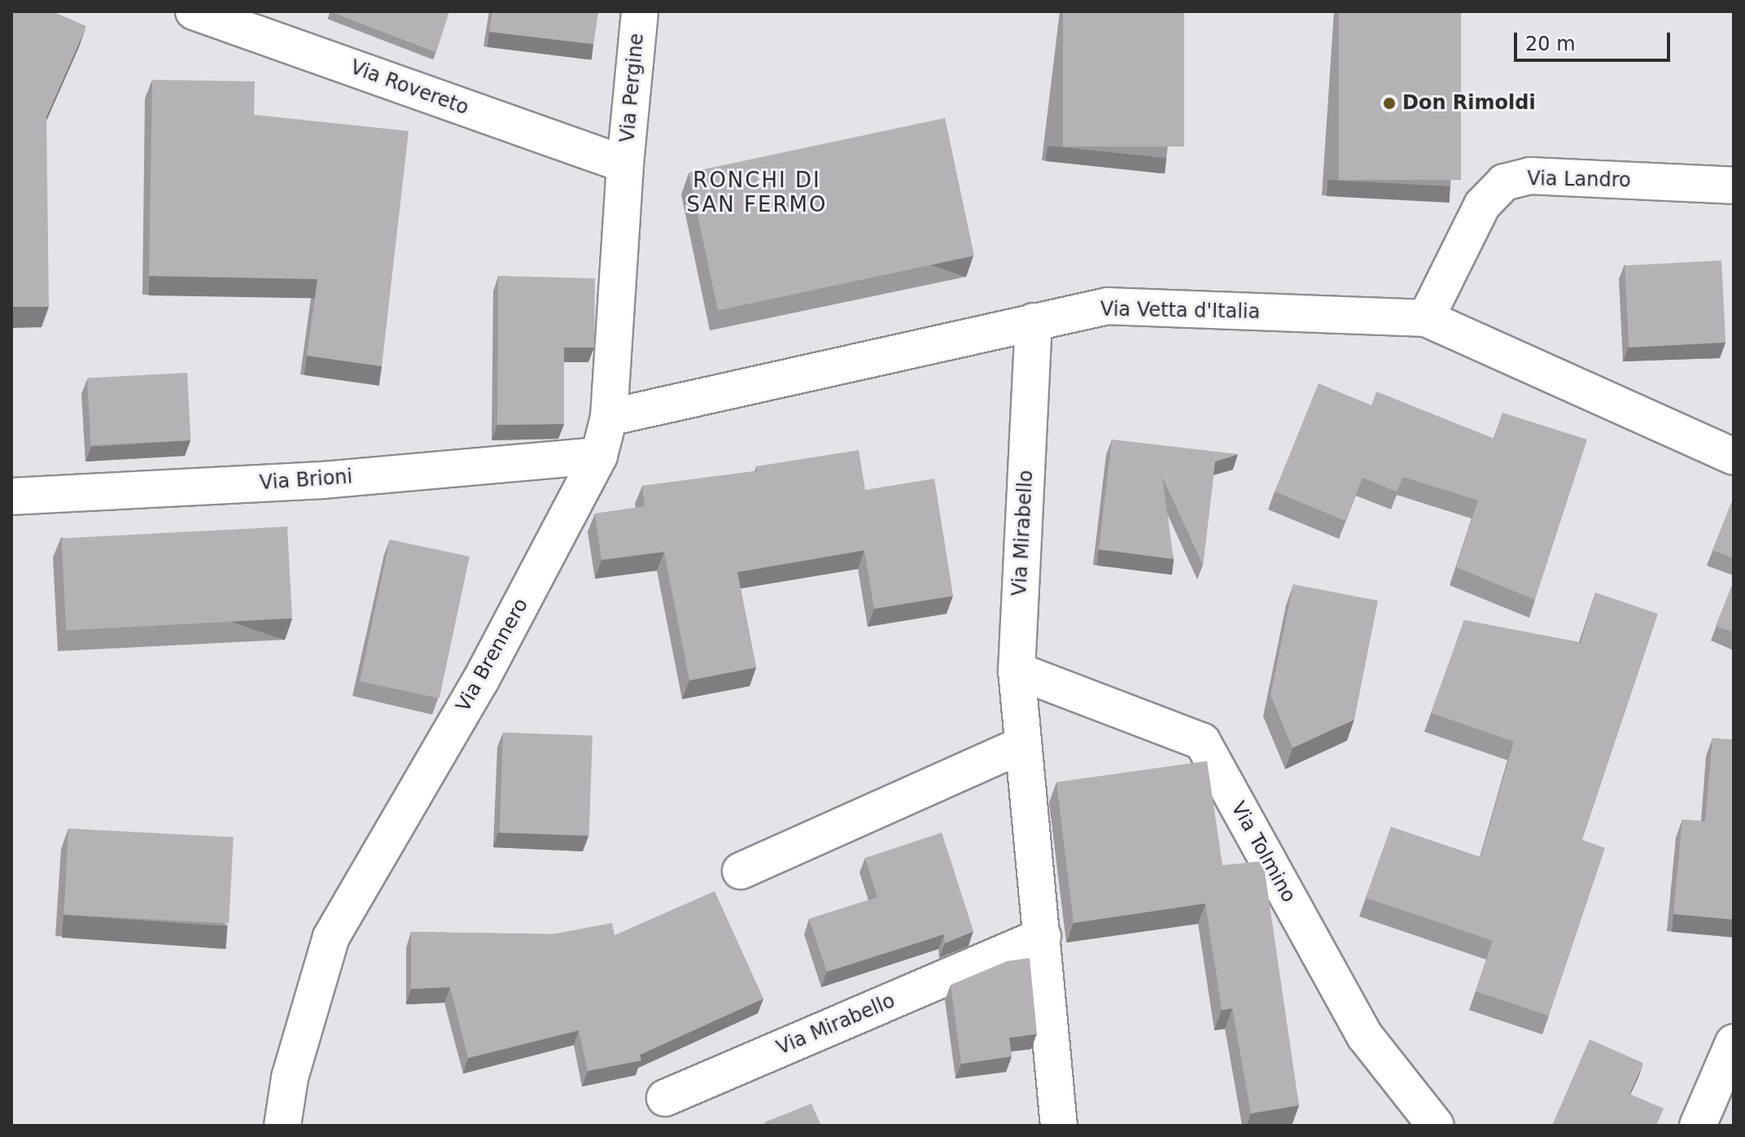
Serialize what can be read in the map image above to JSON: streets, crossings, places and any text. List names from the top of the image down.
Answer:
{
  "streets": {
    "street": [
      "Via Rovereto",
      "Via Pergine",
      "Via Landro",
      "Via Vetta d'Italia",
      "Via Brioni",
      "Via Mirabello",
      "Via Brennero",
      "Via Tolmino"
    ]
  },
  "crossings": [
    ["Via Rovereto", "Via Pergine"],
    ["Via Rovereto", "Via Brennero"],
    ["Via Pergine", "Via Brennero"],
    ["Via Landro", "Via Vetta d'Italia"],
    ["Via Vetta d'Italia", "Via Mirabello"],
    ["Via Vetta d'Italia", "Via Brennero"],
    ["Via Brioni", "Via Brennero"],
    ["Via Mirabello", "Via Tolmino"]
  ],
  "districts": ["RONCHI DI SAN FERMO"],
  "places": ["Don Rimoldi"],
  "scale_bar": "20 m"
}
